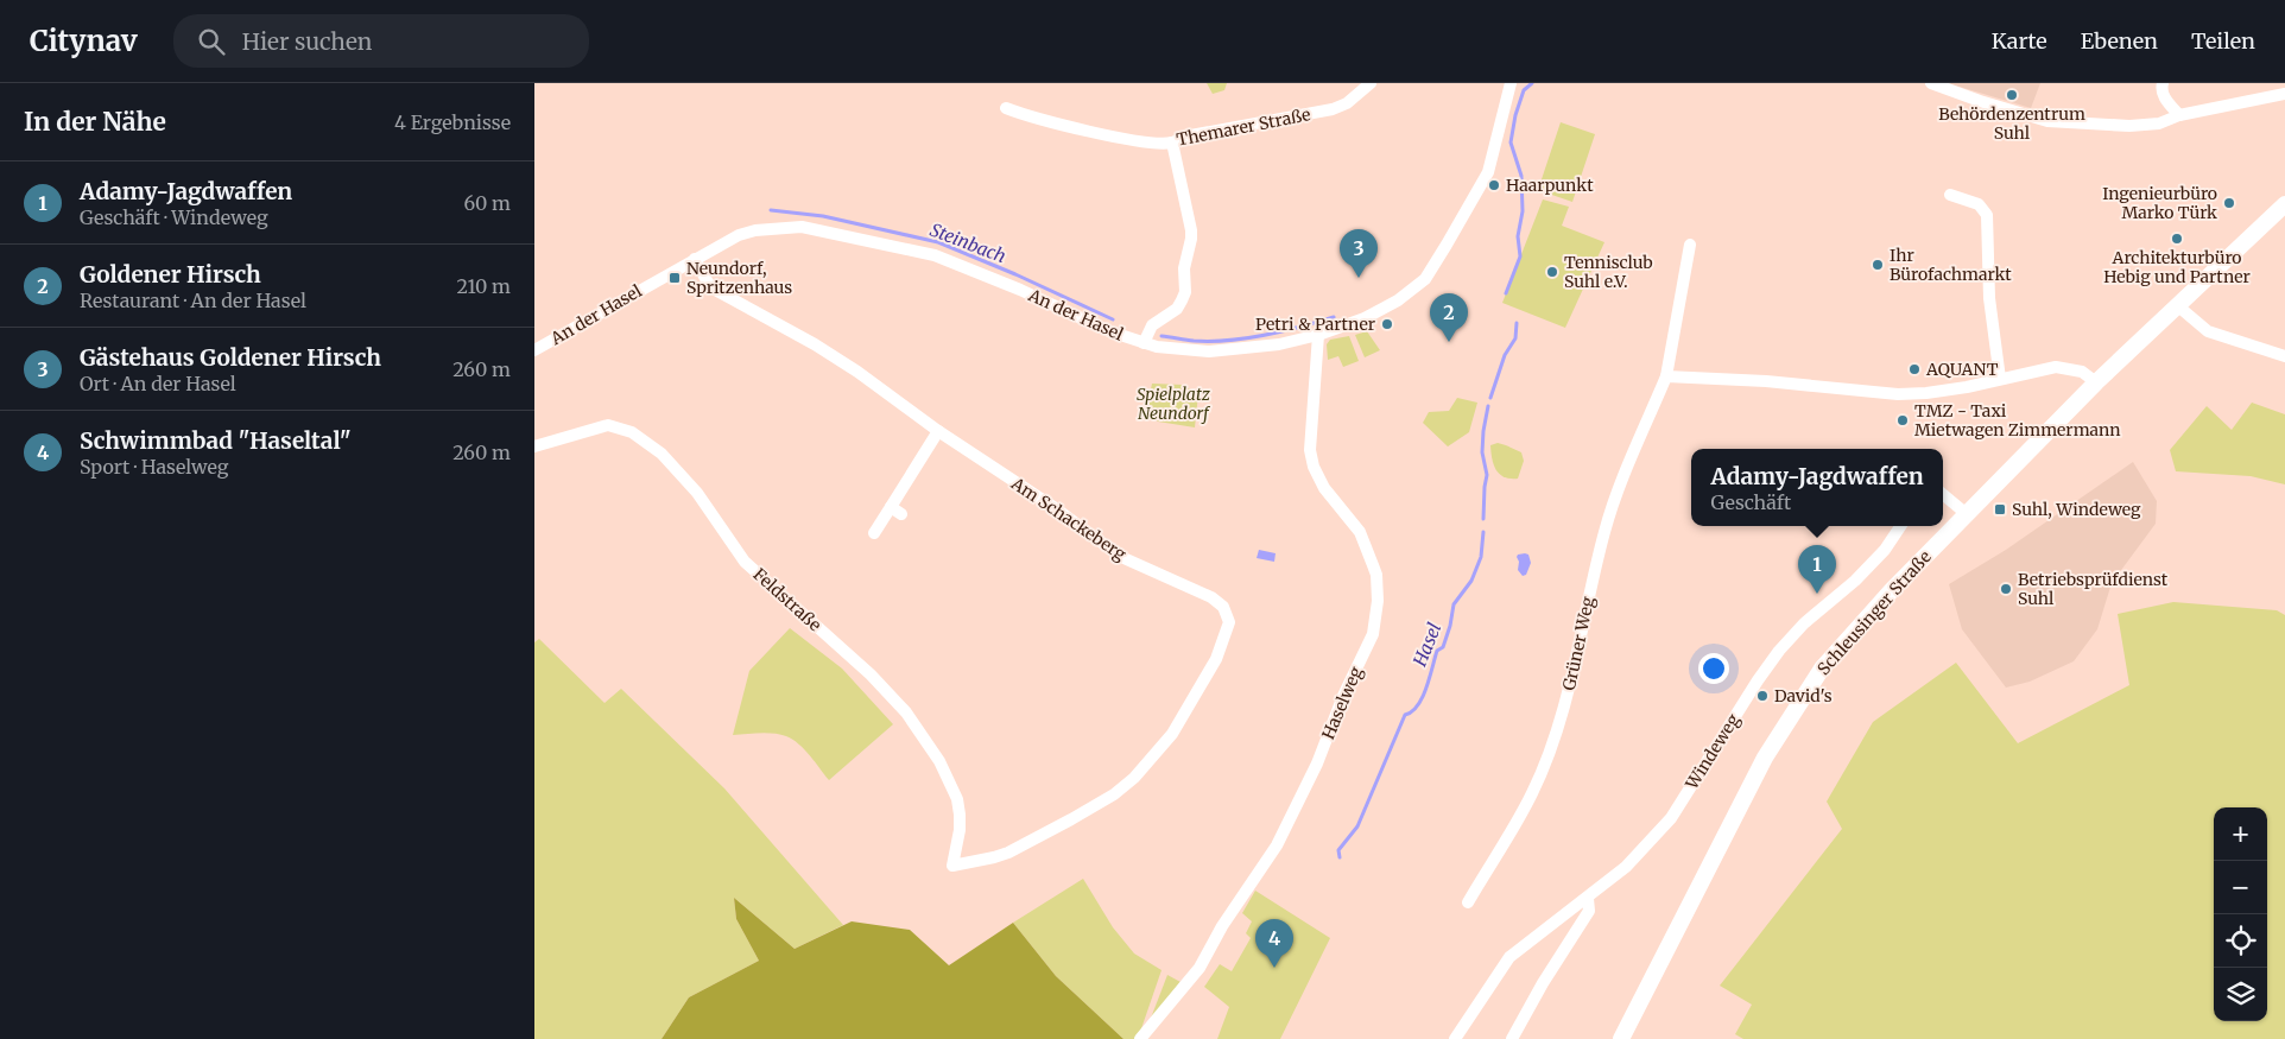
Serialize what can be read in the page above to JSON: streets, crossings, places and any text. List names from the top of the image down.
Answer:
{
  "streets": {
    "main road": ["Schleusinger Straße"],
    "street": [
      "Themarer Straße",
      "An der Hasel",
      "Am Schackeberg",
      "Feldstraße",
      "Grüner Weg",
      "Haselweg",
      "Windeweg"
    ]
  },
  "crossings": [
    ["An der Hasel", "Am Schackeberg"],
    ["An der Hasel", "Haselweg"],
    ["Am Schackeberg", "Feldstraße"]
  ],
  "water": ["Steinbach", "Hasel"],
  "parks": ["Spielplatz Neundorf"],
  "places": {
    "other": [
      "Behördenzentrum Suhl",
      "Haarpunkt",
      "Ingenieurbüro Marko Türk",
      "Architekturbüro Hebig und Partner",
      "Ihr Bürofachmarkt",
      "Tennisclub Suhl e.V.",
      "Petri & Partner",
      "AQUANT",
      "TMZ - Taxi Mietwagen Zimmermann",
      "Betriebsprüfdienst Suhl",
      "David's"
    ],
    "transit": ["Neundorf, Spritzenhaus", "Suhl, Windeweg"]
  },
  "page": {
    "header": "Citynav",
    "search": "Hier suchen",
    "nav": ["Karte", "Ebenen", "Teilen"],
    "heading": ["In der Nähe", "4 Ergebnisse"],
    "list": [
      {
        "mark": "1",
        "name": "Adamy-Jagdwaffen",
        "note": "Geschäft · Windeweg",
        "value": "60 m"
      },
      {
        "mark": "2",
        "name": "Goldener Hirsch",
        "note": "Restaurant · An der Hasel",
        "value": "210 m"
      },
      {
        "mark": "3",
        "name": "Gästehaus Goldener Hirsch",
        "note": "Ort · An der Hasel",
        "value": "260 m"
      },
      {
        "mark": "4",
        "name": "Schwimmbad \"Haseltal\"",
        "note": "Sport · Haselweg",
        "value": "260 m"
      }
    ],
    "pins": [
      "3",
      "2",
      "1",
      "4"
    ],
    "popup": ["Adamy-Jagdwaffen", "Geschäft"],
    "map_buttons": ["+", "−"]
  }
}
